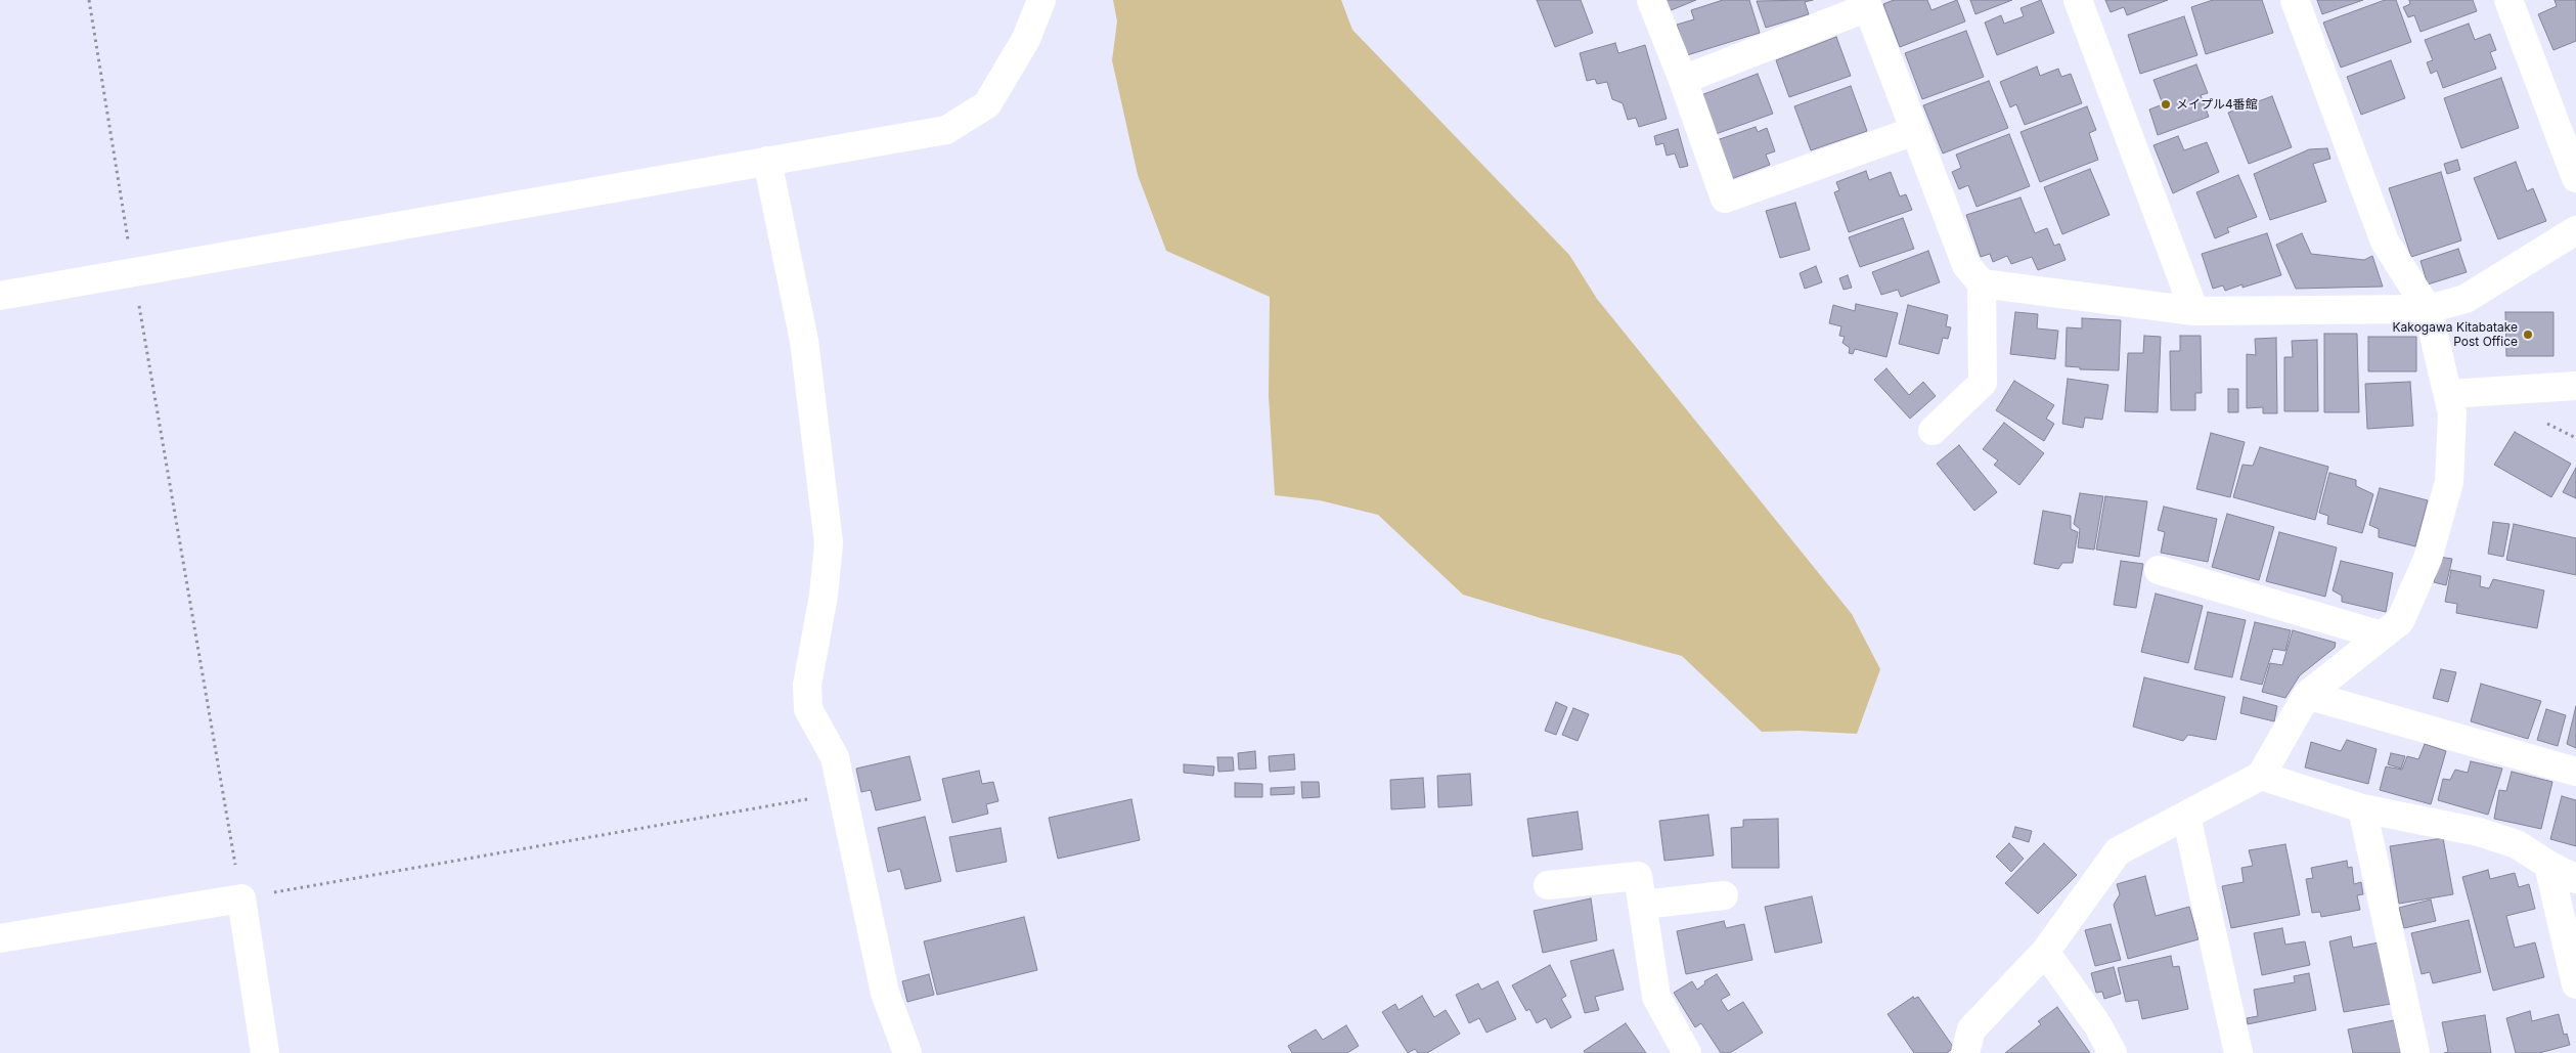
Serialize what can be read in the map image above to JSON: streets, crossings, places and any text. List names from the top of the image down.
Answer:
{
  "places": ["メイプル4番館", "Kakogawa Kitabatake Post Office"]
}
